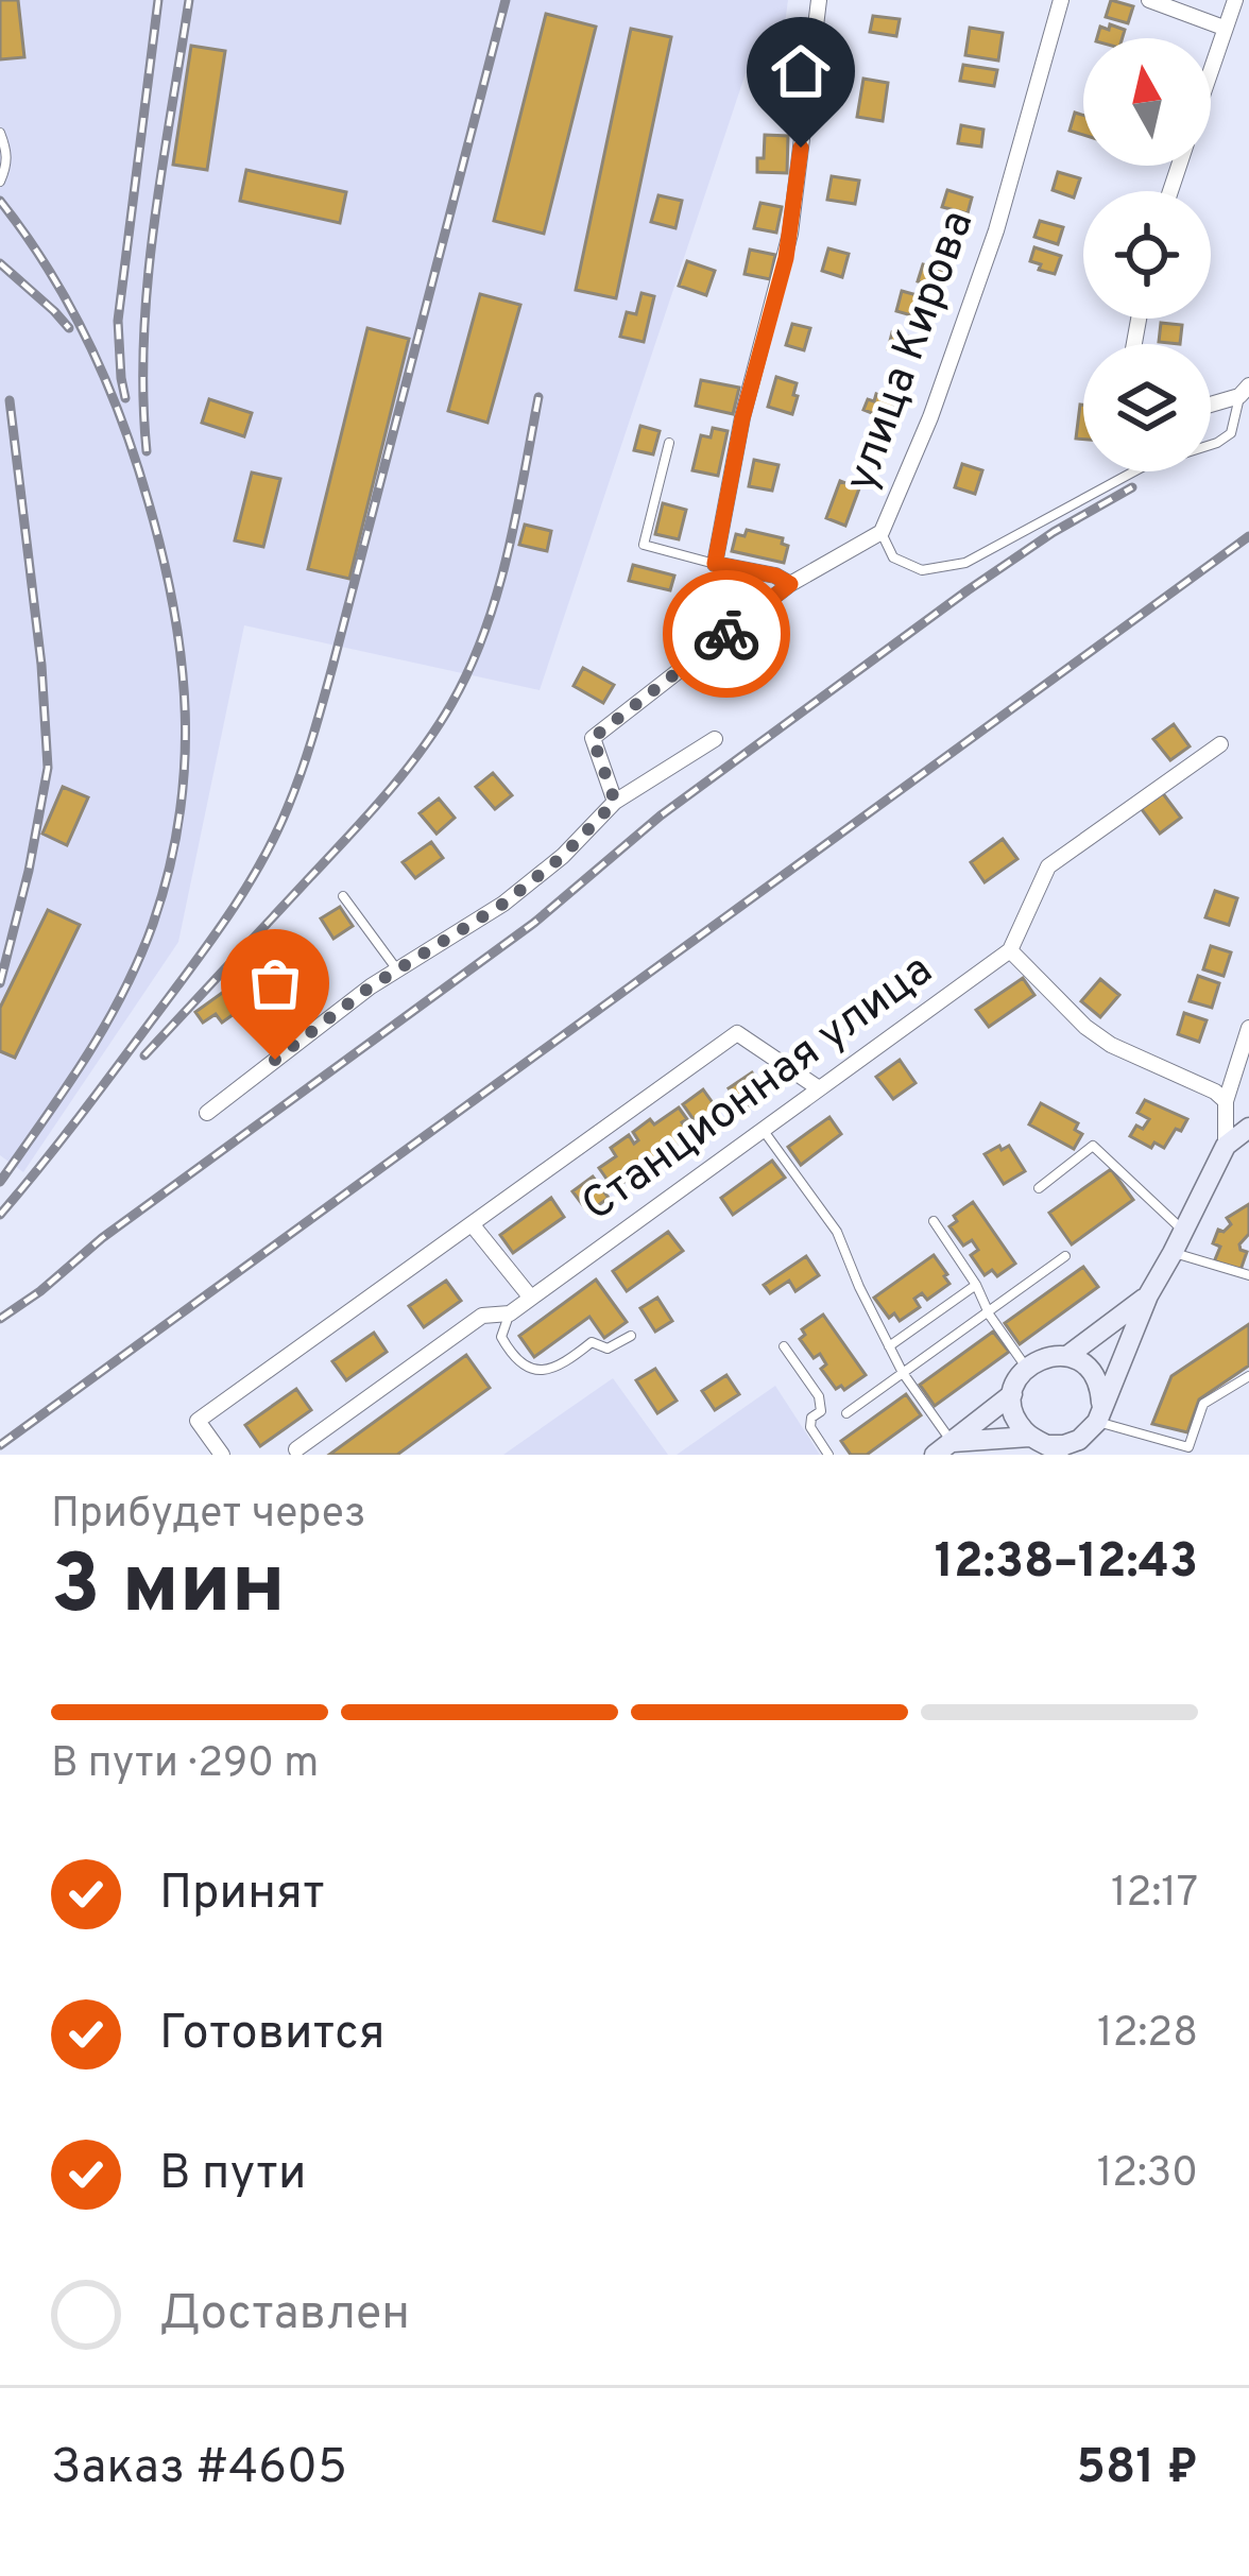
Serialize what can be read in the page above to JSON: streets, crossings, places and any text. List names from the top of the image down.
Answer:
{
  "streets": {
    "street": ["улица Кирова", "Станционная улица"]
  },
  "north": "top",
  "page": {
    "heading": ["3 мин", "Прибудет через", "12:38–12:43"],
    "panel": ["Заказ #4605", "581 ₽"],
    "bar": "В пути · 290 m",
    "list": [
      ["Принят", "12:17"],
      ["Готовится", "12:28"],
      ["В пути", "12:30"],
      "Доставлен"
    ]
  }
}
